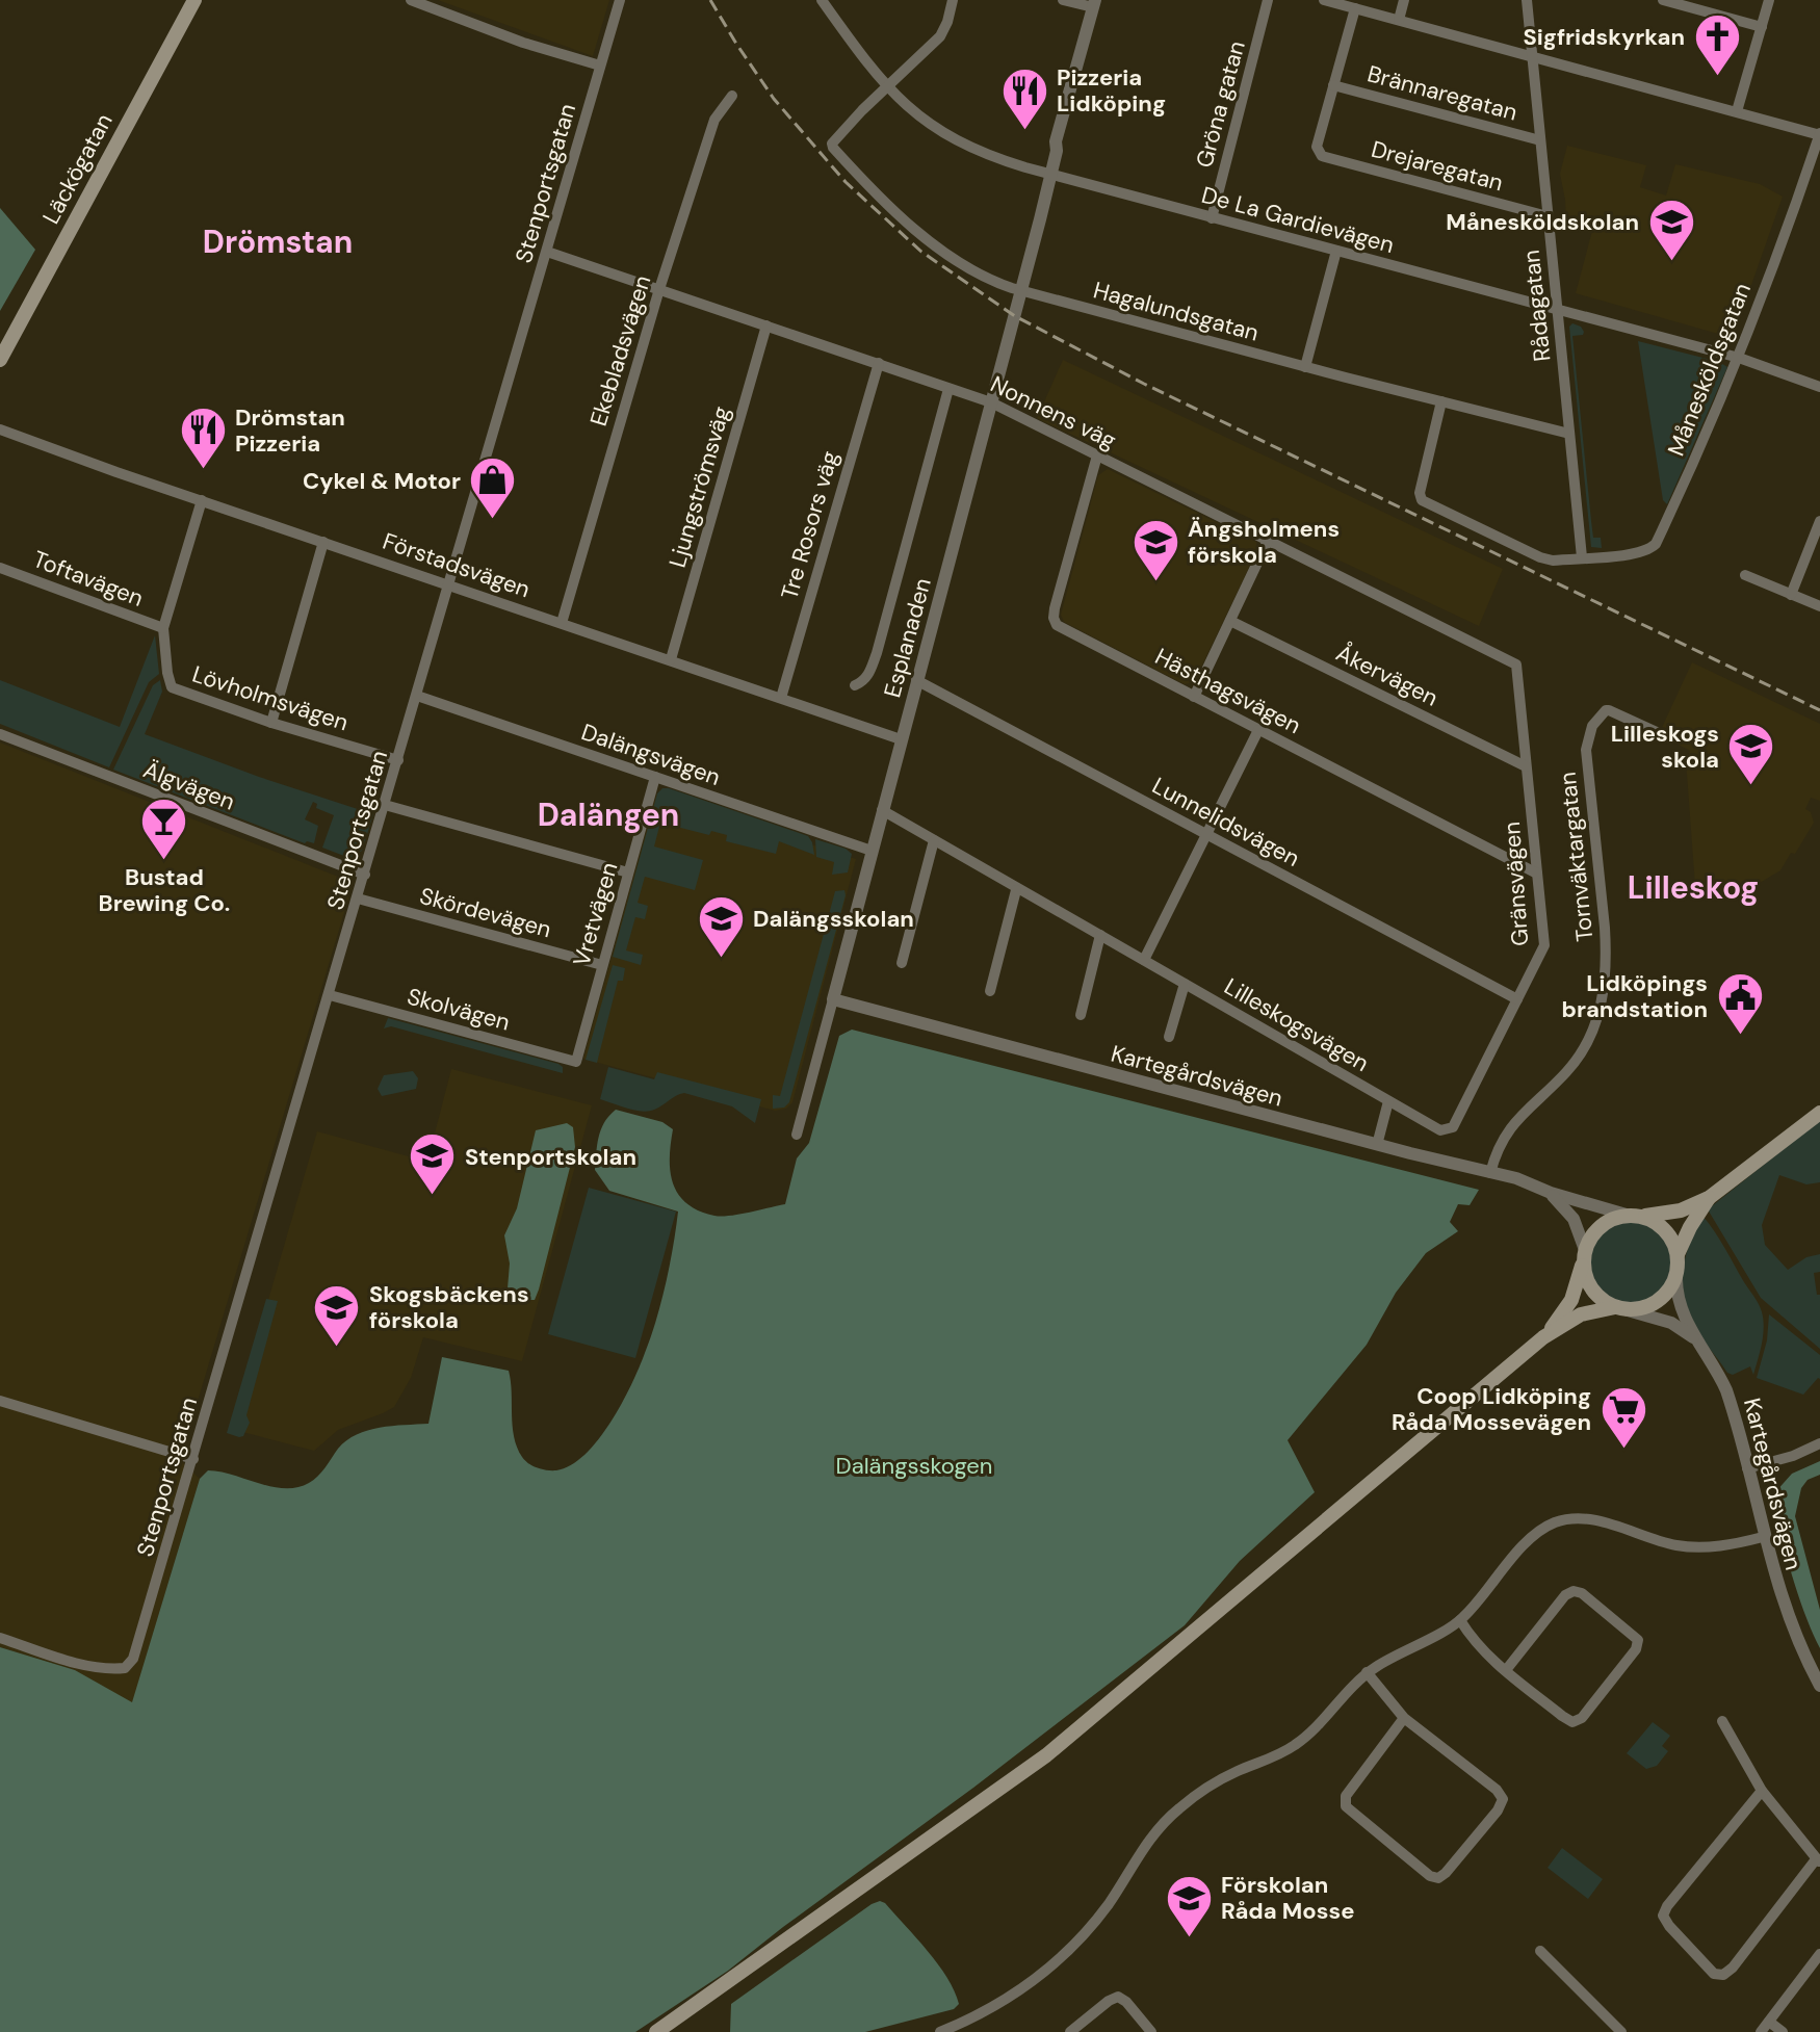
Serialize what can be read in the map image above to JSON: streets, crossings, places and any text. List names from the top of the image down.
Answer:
{
  "streets": {
    "main road": ["Läckögatan"],
    "street": [
      "Brännaregatan",
      "Gröna gatan",
      "Drejaregatan",
      "Stenportsgatan",
      "De La Gardievägen",
      "Rådagatan",
      "Hagalundsgatan",
      "Ekebladsvägen",
      "Månesköldsgatan",
      "Nonnens väg",
      "Ljungströmsväg",
      "Tre Rosors väg",
      "Förstadsvägen",
      "Toftavägen",
      "Esplanaden",
      "Åkervägen",
      "Hästhagsvägen",
      "Lövholmsvägen",
      "Dalängsvägen",
      "Älgvägen",
      "Lunnelidsvägen",
      "Tornväktargatan",
      "Gränsvägen",
      "Skördevägen",
      "Vretvägen",
      "Skolvägen",
      "Lilleskogsvägen",
      "Kartegårdsvägen"
    ]
  },
  "crossings": [
    ["Brännaregatan", "Drejaregatan"],
    ["Brännaregatan", "Rådagatan"],
    ["Gröna gatan", "De La Gardievägen"],
    ["Drejaregatan", "Rådagatan"],
    ["Stenportsgatan", "Nonnens väg"],
    ["Stenportsgatan", "Förstadsvägen"],
    ["Stenportsgatan", "Lövholmsvägen"],
    ["Stenportsgatan", "Dalängsvägen"],
    ["Stenportsgatan", "Älgvägen"],
    ["Stenportsgatan", "Skördevägen"],
    ["Stenportsgatan", "Skolvägen"],
    ["De La Gardievägen", "Rådagatan"],
    ["De La Gardievägen", "Hagalundsgatan"],
    ["De La Gardievägen", "Månesköldsgatan"],
    ["De La Gardievägen", "Esplanaden"],
    ["Rådagatan", "Hagalundsgatan"],
    ["Rådagatan", "Månesköldsgatan"],
    ["Hagalundsgatan", "Esplanaden"],
    ["Ekebladsvägen", "Nonnens väg"],
    ["Ekebladsvägen", "Förstadsvägen"],
    ["Nonnens väg", "Ljungströmsväg"],
    ["Nonnens väg", "Tre Rosors väg"],
    ["Nonnens väg", "Esplanaden"],
    ["Nonnens väg", "Hästhagsvägen"],
    ["Nonnens väg", "Gränsvägen"],
    ["Ljungströmsväg", "Förstadsvägen"],
    ["Tre Rosors väg", "Förstadsvägen"],
    ["Förstadsvägen", "Esplanaden"],
    ["Förstadsvägen", "Lövholmsvägen"],
    ["Toftavägen", "Lövholmsvägen"],
    ["Esplanaden", "Dalängsvägen"],
    ["Esplanaden", "Lunnelidsvägen"],
    ["Esplanaden", "Lilleskogsvägen"],
    ["Esplanaden", "Kartegårdsvägen"],
    ["Åkervägen", "Gränsvägen"],
    ["Hästhagsvägen", "Gränsvägen"],
    ["Dalängsvägen", "Vretvägen"],
    ["Lunnelidsvägen", "Gränsvägen"],
    ["Tornväktargatan", "Kartegårdsvägen"],
    ["Gränsvägen", "Lilleskogsvägen"],
    ["Skördevägen", "Vretvägen"],
    ["Vretvägen", "Skolvägen"]
  ],
  "districts": ["Drömstan", "Dalängen", "Lilleskog"],
  "parks": ["Dalängsskogen"],
  "places": {
    "church": ["Sigfridskyrkan"],
    "restaurant": ["Pizzeria Lidköping", "Drömstan Pizzeria"],
    "school or university": [
      "Månesköldskolan",
      "Ängsholmens förskola",
      "Lilleskogs skola",
      "Dalängsskolan",
      "Stenportskolan",
      "Skogsbäckens förskola",
      "Förskolan Råda Mosse"
    ],
    "shop": ["Cykel & Motor"],
    "bar": ["Bustad Brewing Co."],
    "public building": ["Lidköpings brandstation"],
    "supermarket": ["Coop Lidköping Råda Mossevägen"]
  }
}
